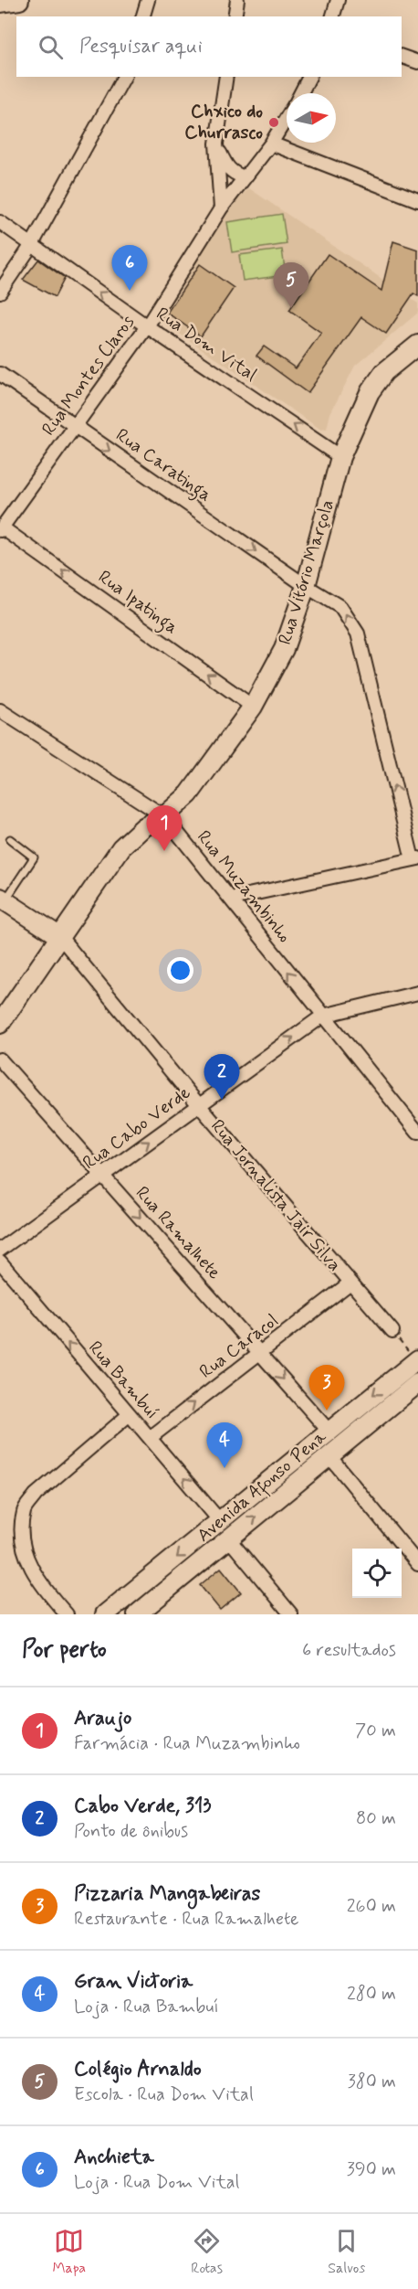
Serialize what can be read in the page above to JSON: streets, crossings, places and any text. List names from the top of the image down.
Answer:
{
  "streets": {
    "street": [
      "Rua Dom Vital",
      "Rua Montes Claros",
      "Rua Caratinga",
      "Rua Vitório Marçola",
      "Rua Ipatinga",
      "Rua Muzambinho",
      "Rua Cabo Verde",
      "Rua Jornalista Jair Silva",
      "Rua Ramalhete",
      "Rua Caracol",
      "Rua Bambuí",
      "Avenida Afonso Pena"
    ]
  },
  "crossings": [
    ["Rua Dom Vital", "Rua Montes Claros"],
    ["Rua Dom Vital", "Rua Vitório Marçola"],
    ["Rua Montes Claros", "Rua Caratinga"],
    ["Rua Montes Claros", "Rua Ipatinga"],
    ["Rua Caratinga", "Rua Vitório Marçola"],
    ["Rua Vitório Marçola", "Rua Ipatinga"],
    ["Rua Vitório Marçola", "Rua Muzambinho"],
    ["Rua Vitório Marçola", "Rua Jornalista Jair Silva"],
    ["Rua Muzambinho", "Rua Cabo Verde"],
    ["Rua Cabo Verde", "Rua Jornalista Jair Silva"],
    ["Rua Cabo Verde", "Rua Ramalhete"],
    ["Rua Jornalista Jair Silva", "Rua Caracol"],
    ["Rua Ramalhete", "Rua Caracol"],
    ["Rua Ramalhete", "Avenida Afonso Pena"],
    ["Rua Caracol", "Rua Bambuí"],
    ["Rua Bambuí", "Avenida Afonso Pena"]
  ],
  "one_way": [
    "Rua Dom Vital",
    "Rua Ipatinga",
    "Rua Cabo Verde",
    "Rua Ramalhete",
    "Rua Caracol",
    "Rua Bambuí"
  ],
  "places": ["Chxico do Churrasco"],
  "north": "right",
  "page": {
    "search": "Pesquisar aqui",
    "pins": [
      "6",
      "5",
      "1",
      "2",
      "3",
      "4"
    ],
    "heading": ["Por perto", "6 resultados"],
    "list": [
      {
        "mark": "1",
        "name": "Araujo",
        "note": "Farmácia · Rua Muzambinho",
        "value": "70 m"
      },
      {
        "mark": "2",
        "name": "Cabo Verde, 313",
        "note": "Ponto de ônibus",
        "value": "80 m"
      },
      {
        "mark": "3",
        "name": "Pizzaria Mangabeiras",
        "note": "Restaurante · Rua Ramalhete",
        "value": "260 m"
      },
      {
        "mark": "4",
        "name": "Gran Victoria",
        "note": "Loja · Rua Bambuí",
        "value": "280 m"
      },
      {
        "mark": "5",
        "name": "Colégio Arnaldo",
        "note": "Escola · Rua Dom Vital",
        "value": "380 m"
      },
      {
        "mark": "6",
        "name": "Anchieta",
        "note": "Loja · Rua Dom Vital",
        "value": "390 m"
      }
    ],
    "nav": ["Mapa", "Rotas", "Salvos"]
  }
}
